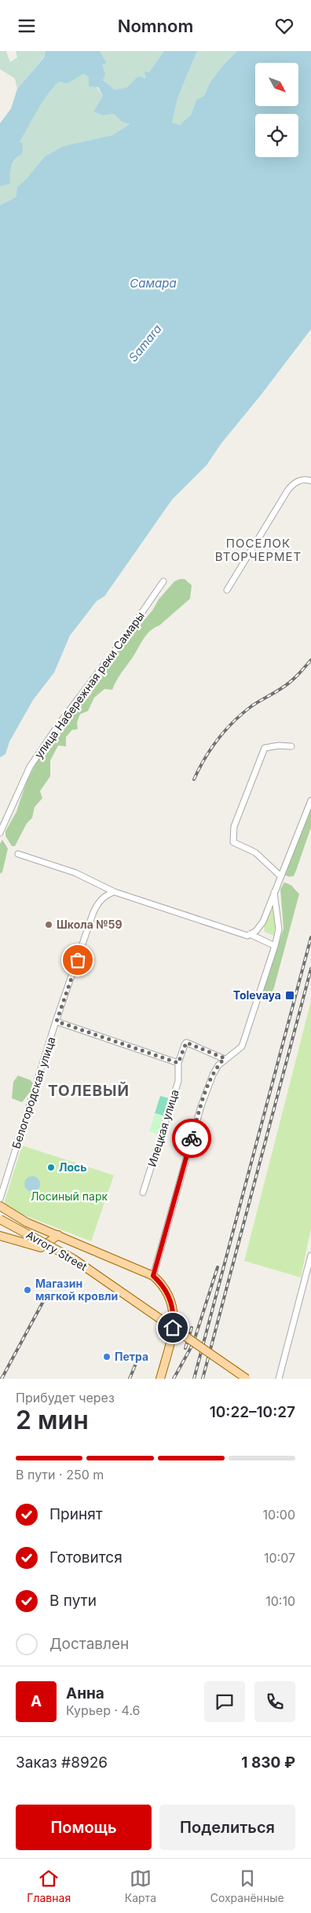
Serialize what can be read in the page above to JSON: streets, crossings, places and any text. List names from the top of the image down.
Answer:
{
  "streets": {
    "main road": ["Avrory Street"],
    "street": ["улица Набережная реки Самары", "Белогородская улица", "Илецкая улица"]
  },
  "districts": ["ПОСЕЛОК ВТОРЧЕРМЕТ", "ТОЛЕВЫЙ"],
  "water": ["Самара", "Samara"],
  "parks": ["Лосиный парк"],
  "places": {
    "other": [
      "Школа №59",
      "Лось",
      "Магазин мягкой кровли",
      "Петра"
    ],
    "transit": ["Tolevaya"]
  },
  "north": "bottom right",
  "page": {
    "header": "Nomnom",
    "heading": ["2 мин", "Прибудет через", "10:22–10:27"],
    "panel": [
      "Анна",
      "Курьер · 4.6",
      "Заказ #8926",
      "1 830 ₽"
    ],
    "bar": "В пути · 250 m",
    "list": [
      ["Принят", "10:00"],
      ["Готовится", "10:07"],
      ["В пути", "10:10"],
      "Доставлен"
    ],
    "round": "А",
    "buttons": ["Помощь", "Поделиться"],
    "tabs": ["Главная", "Карта", "Сохранённые"]
  }
}
